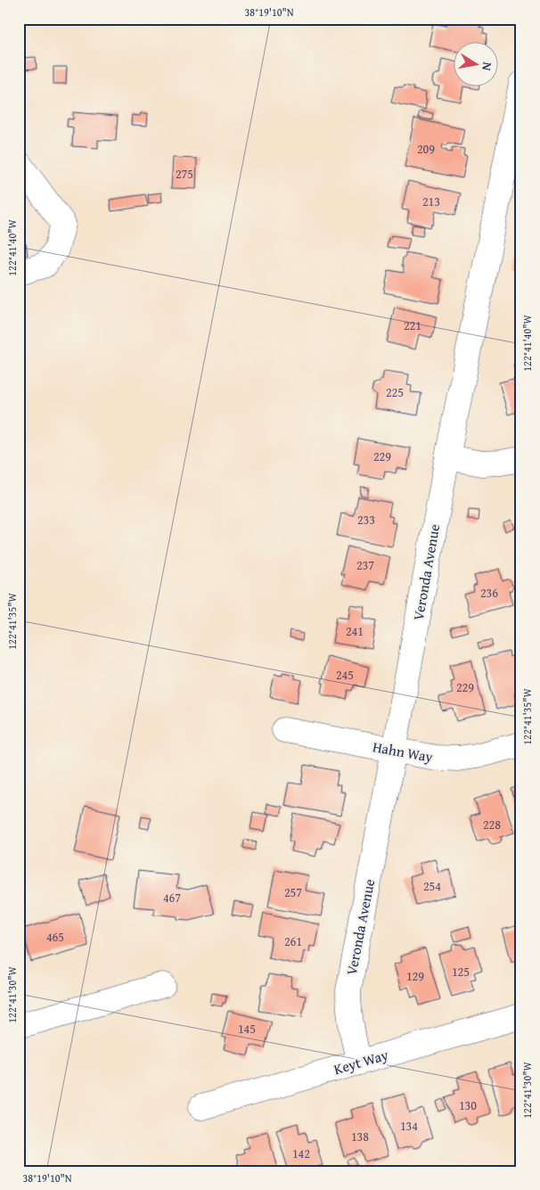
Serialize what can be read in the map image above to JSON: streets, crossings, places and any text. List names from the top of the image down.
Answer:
{
  "streets": {
    "street": ["Veronda Avenue", "Hahn Way", "Keyt Way"]
  },
  "crossings": [
    ["Veronda Avenue", "Hahn Way"],
    ["Veronda Avenue", "Keyt Way"]
  ],
  "house_numbers": [
    "209",
    "275",
    "213",
    "221",
    "225",
    "229",
    "233",
    "237",
    "236",
    "241",
    "245",
    "229",
    "228",
    "254",
    "257",
    "467",
    "465",
    "261",
    "125",
    "129",
    "145",
    "130",
    "134",
    "138",
    "142"
  ],
  "north": "right",
  "coordinates": [
    "38°19'10\"N",
    "122°41'40\"W",
    "122°41'35\"W",
    "122°41'30\"W"
  ]
}
